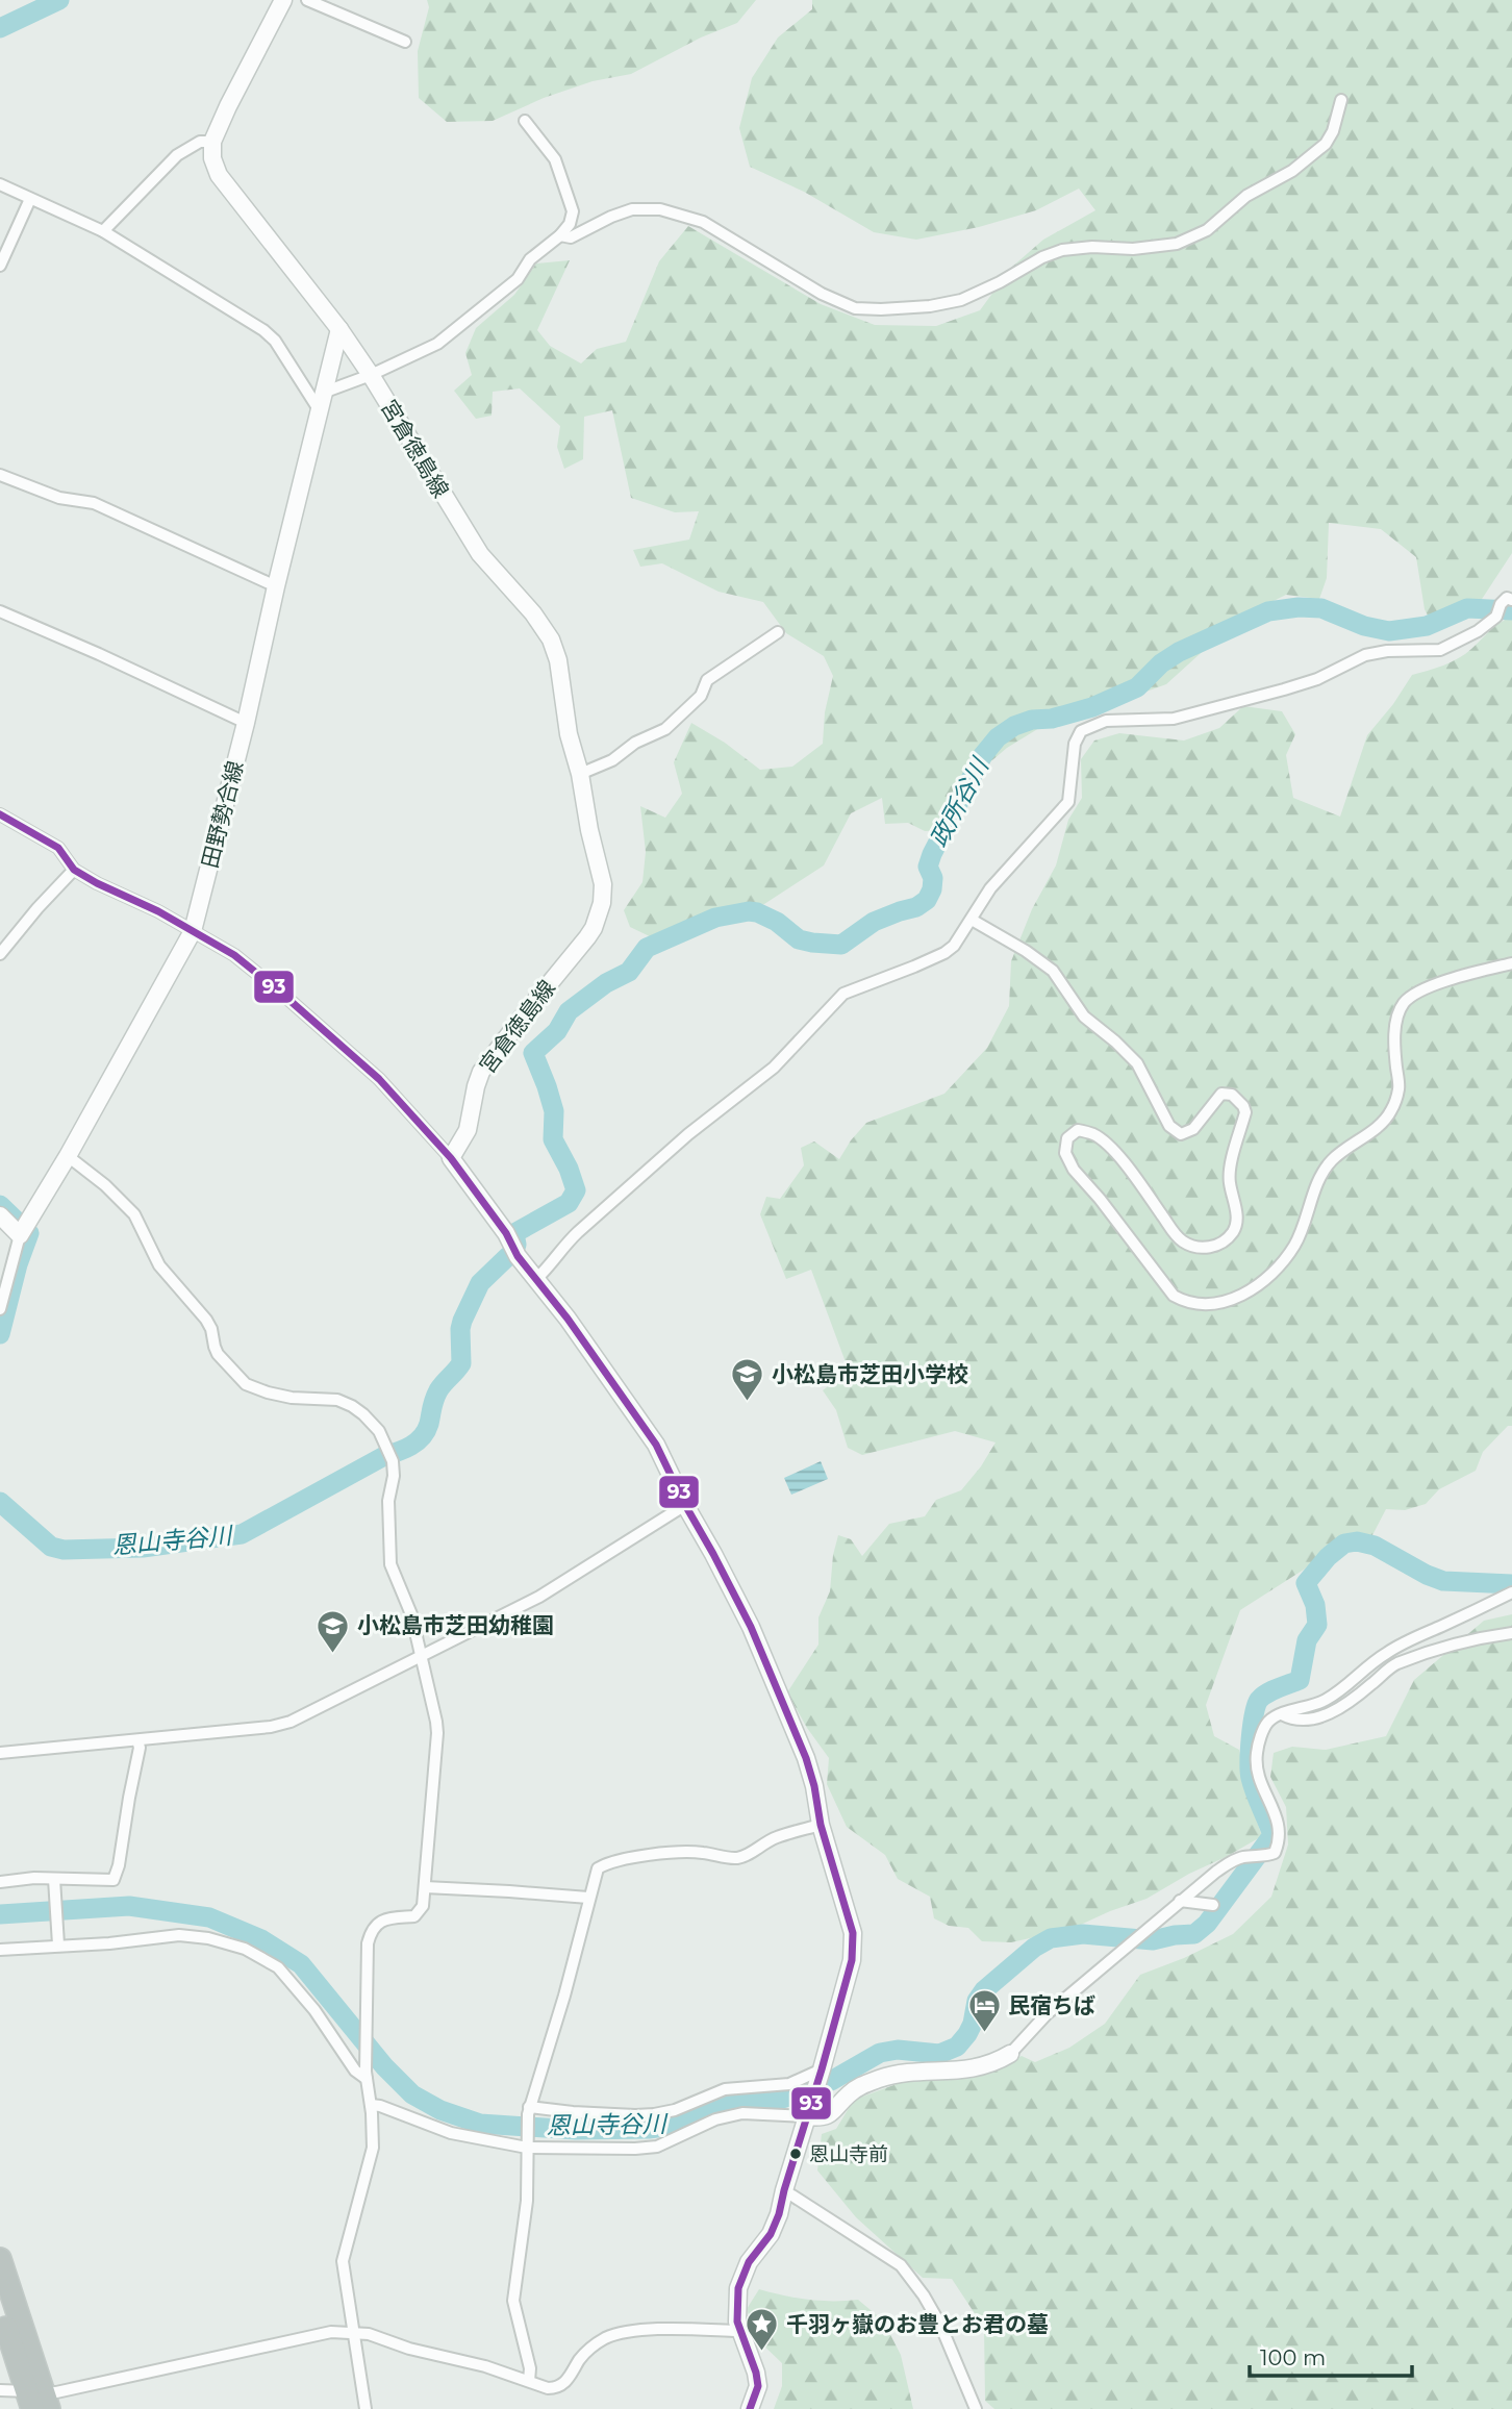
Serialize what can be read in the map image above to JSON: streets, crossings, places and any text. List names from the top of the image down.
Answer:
{
  "streets": {
    "main road": ["宮倉徳島線", "田野勢合線"]
  },
  "crossings": [
    ["宮倉徳島線", "田野勢合線"]
  ],
  "water": ["政所谷川", "恩山寺谷川"],
  "places": {
    "school or university": ["小松島市芝田小学校", "小松島市芝田幼稚園"],
    "hotel": ["民宿ちば"],
    "other": ["恩山寺前"],
    "place": ["千羽ヶ嶽のお豊とお君の墓"]
  },
  "lines": ["transit line 93"],
  "scale_bar": "100 m"
}
